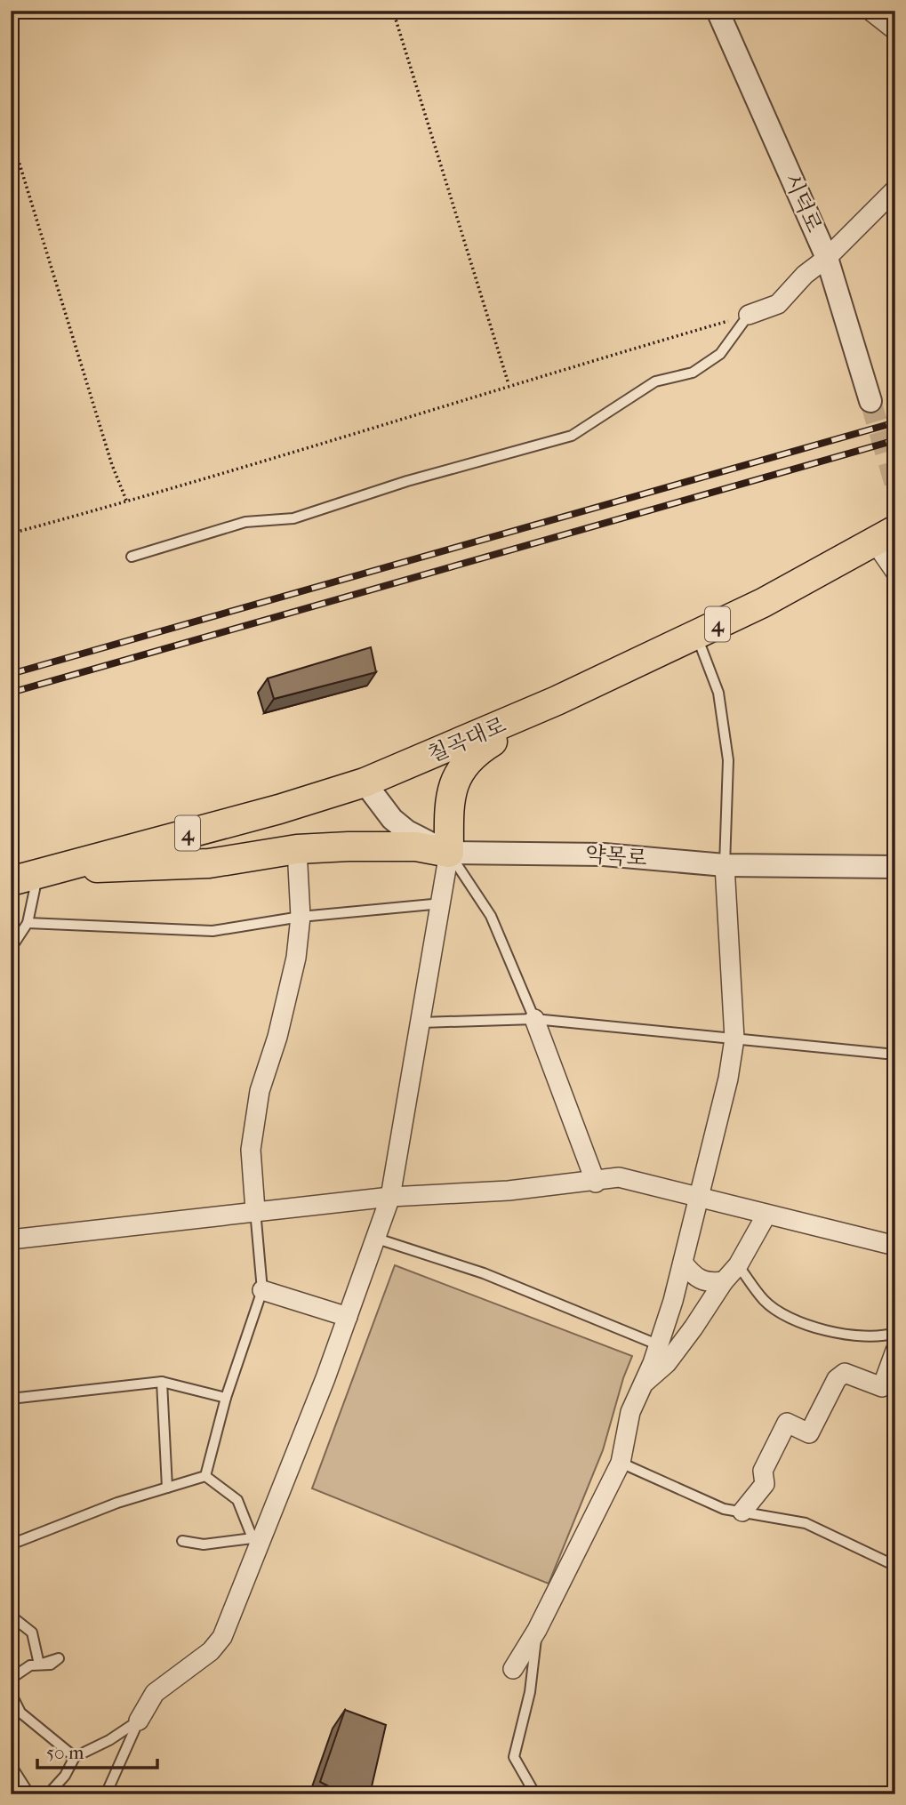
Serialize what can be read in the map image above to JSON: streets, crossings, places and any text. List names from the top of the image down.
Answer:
{
  "streets": {
    "main road": ["4", "칠곡대로"],
    "street": ["시덕로", "약목로"]
  },
  "crossings": [
    ["칠곡대로", "약목로"]
  ],
  "scale_bar": "50 m"
}
